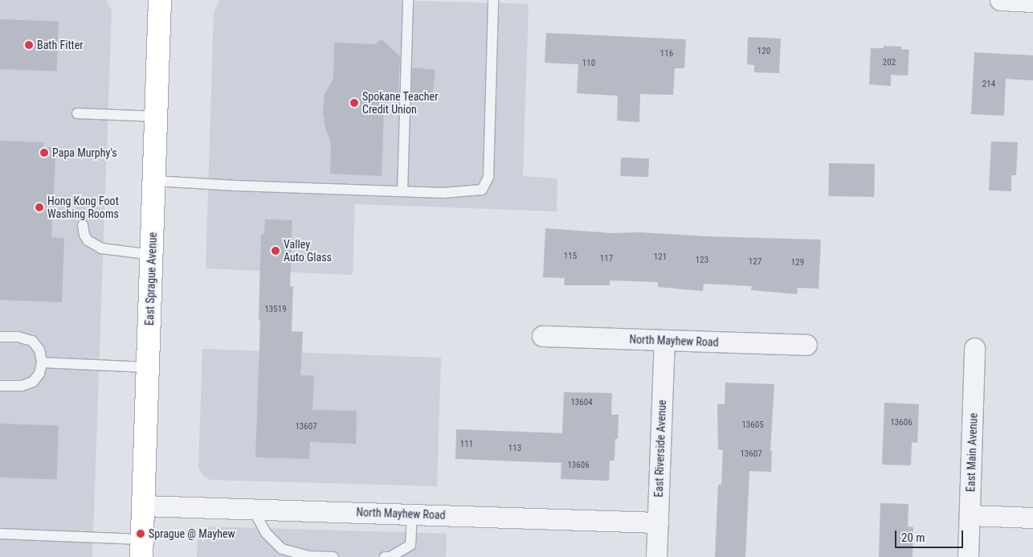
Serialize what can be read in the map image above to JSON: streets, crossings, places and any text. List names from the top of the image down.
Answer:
{
  "streets": {
    "main road": ["East Sprague Avenue"],
    "street": ["North Mayhew Road", "East Riverside Avenue", "East Main Avenue"]
  },
  "crossings": [
    ["East Sprague Avenue", "North Mayhew Road"],
    ["North Mayhew Road", "East Riverside Avenue"]
  ],
  "places": [
    "Bath Fitter",
    "Spokane Teacher Credit Union",
    "Papa Murphy's",
    "Hong Kong Foot Washing Rooms",
    "Valley Auto Glass",
    "Sprague @ Mayhew"
  ],
  "house_numbers": [
    "120",
    "116",
    "202",
    "110",
    "214",
    "115",
    "121",
    "117",
    "123",
    "127",
    "129",
    "13519",
    "13604",
    "13606",
    "13605",
    "13607",
    "111",
    "113",
    "13607",
    "13606"
  ],
  "scale_bar": "20 m"
}
